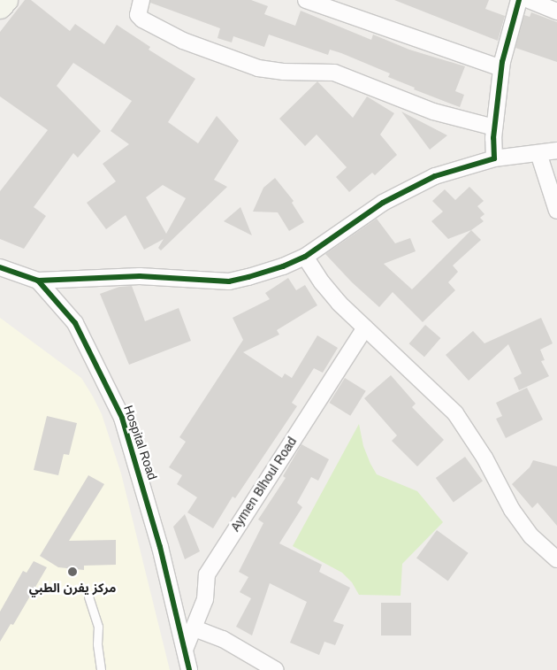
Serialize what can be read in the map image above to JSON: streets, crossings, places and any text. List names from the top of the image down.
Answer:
{
  "streets": {
    "street": ["Hospital Road", "Aymen Blhoul Road"]
  },
  "crossings": [
    ["Hospital Road", "Aymen Blhoul Road"]
  ],
  "places": ["مركز يفرن الطبي"]
}
